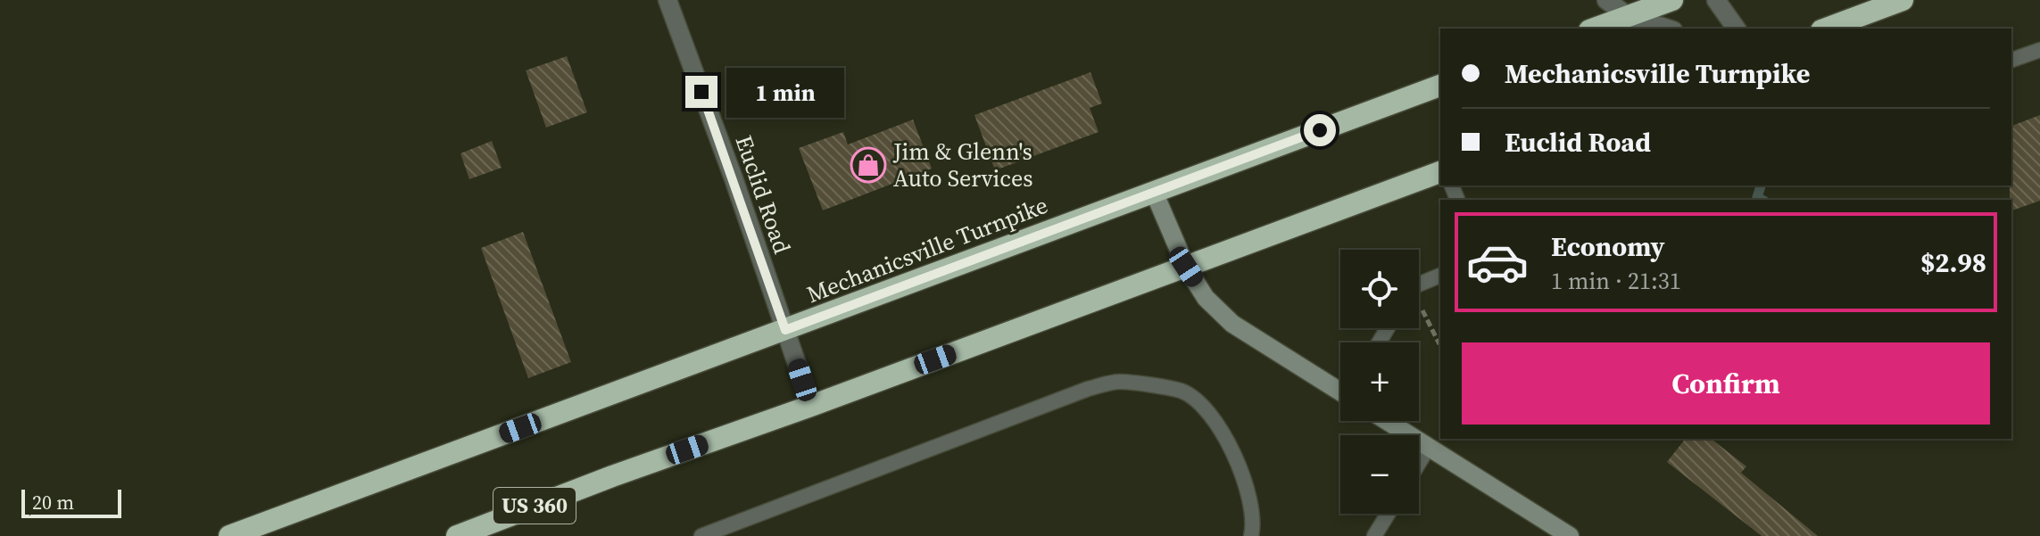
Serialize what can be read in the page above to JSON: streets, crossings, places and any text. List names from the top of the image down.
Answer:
{
  "streets": {
    "highway": ["Mechanicsville Turnpike", "US 360"],
    "street": ["Euclid Road"]
  },
  "crossings": [
    ["Euclid Road", "Mechanicsville Turnpike"],
    ["Euclid Road", "US 360"]
  ],
  "places": {
    "shop": ["Jim & Glenn's Auto Services"]
  },
  "scale_bar": "20 m",
  "page": {
    "banner": ["Mechanicsville Turnpike", "Euclid Road"],
    "bubble": "1 min",
    "list": [
      {
        "name": "Economy",
        "note": "1 min · 21:31",
        "value": "$2.98"
      }
    ],
    "map_buttons": ["+", "−"],
    "buttons": "Confirm",
    "scale": "20 m"
  }
}
